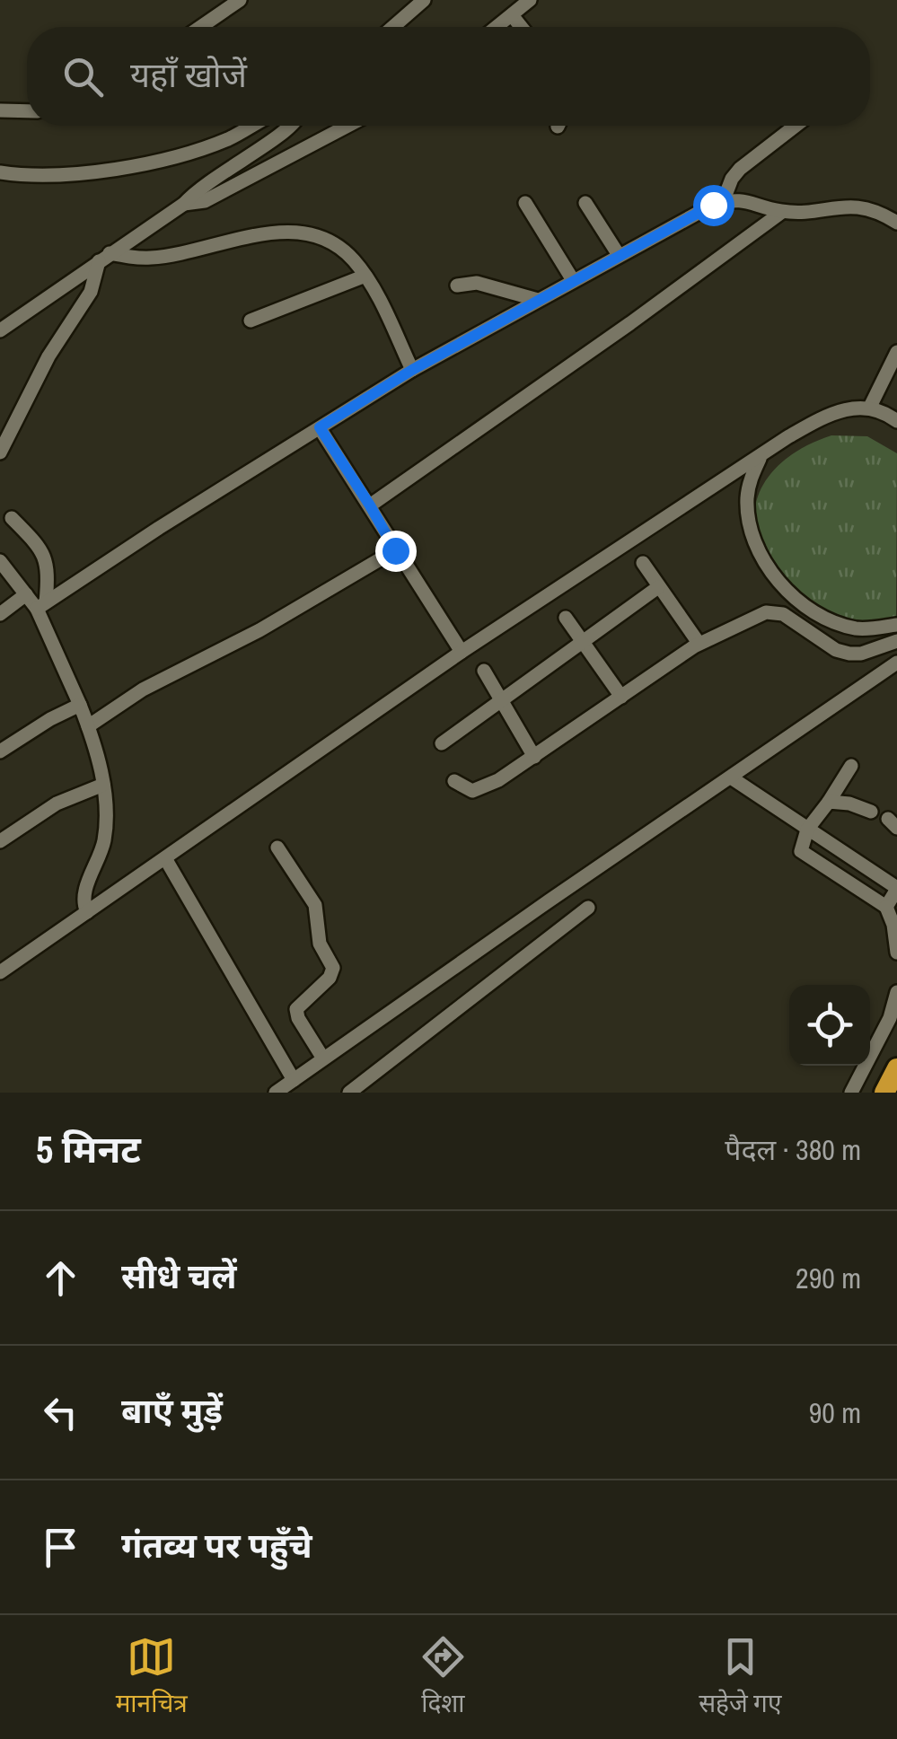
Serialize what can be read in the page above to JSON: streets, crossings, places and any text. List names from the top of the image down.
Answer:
{
  "page": {
    "search": "यहाँ खोजें",
    "heading": ["5 मिनट", "पैदल · 380 m"],
    "list": [
      ["सीधे चलें", "290 m"],
      ["बाएँ मुड़ें", "90 m"],
      "गंतव्य पर पहुँचे"
    ],
    "nav": ["मानचित्र", "दिशा", "सहेजे गए"]
  }
}
